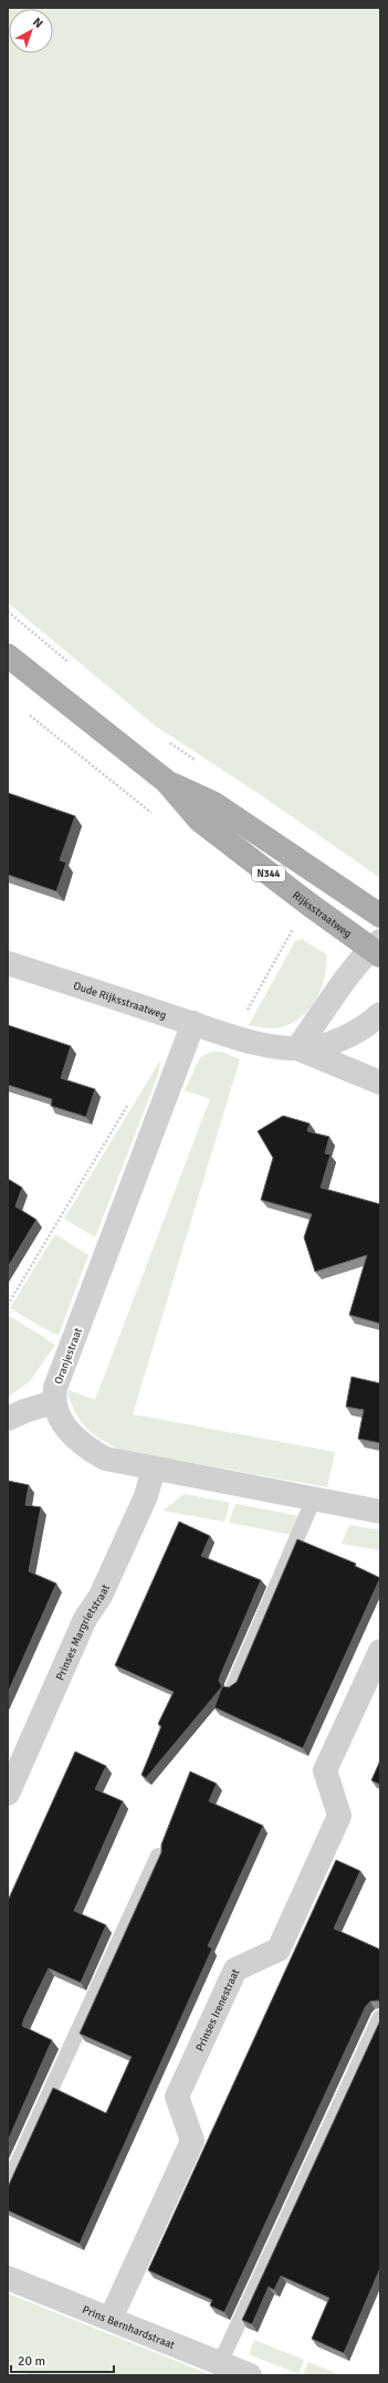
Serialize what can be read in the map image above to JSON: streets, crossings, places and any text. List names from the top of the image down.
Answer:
{
  "streets": {
    "main road": ["N344", "Rijksstraatweg"],
    "street": [
      "Oude Rijksstraatweg",
      "Oranjestraat",
      "Prinses Margrietstraat",
      "Prinses Irenestraat",
      "Prins Bernhardstraat"
    ]
  },
  "crossings": [
    ["Oude Rijksstraatweg", "Oranjestraat"],
    ["Oranjestraat", "Prinses Margrietstraat"],
    ["Prinses Irenestraat", "Prins Bernhardstraat"]
  ],
  "scale_bar": "20 m",
  "north": "top right"
}
